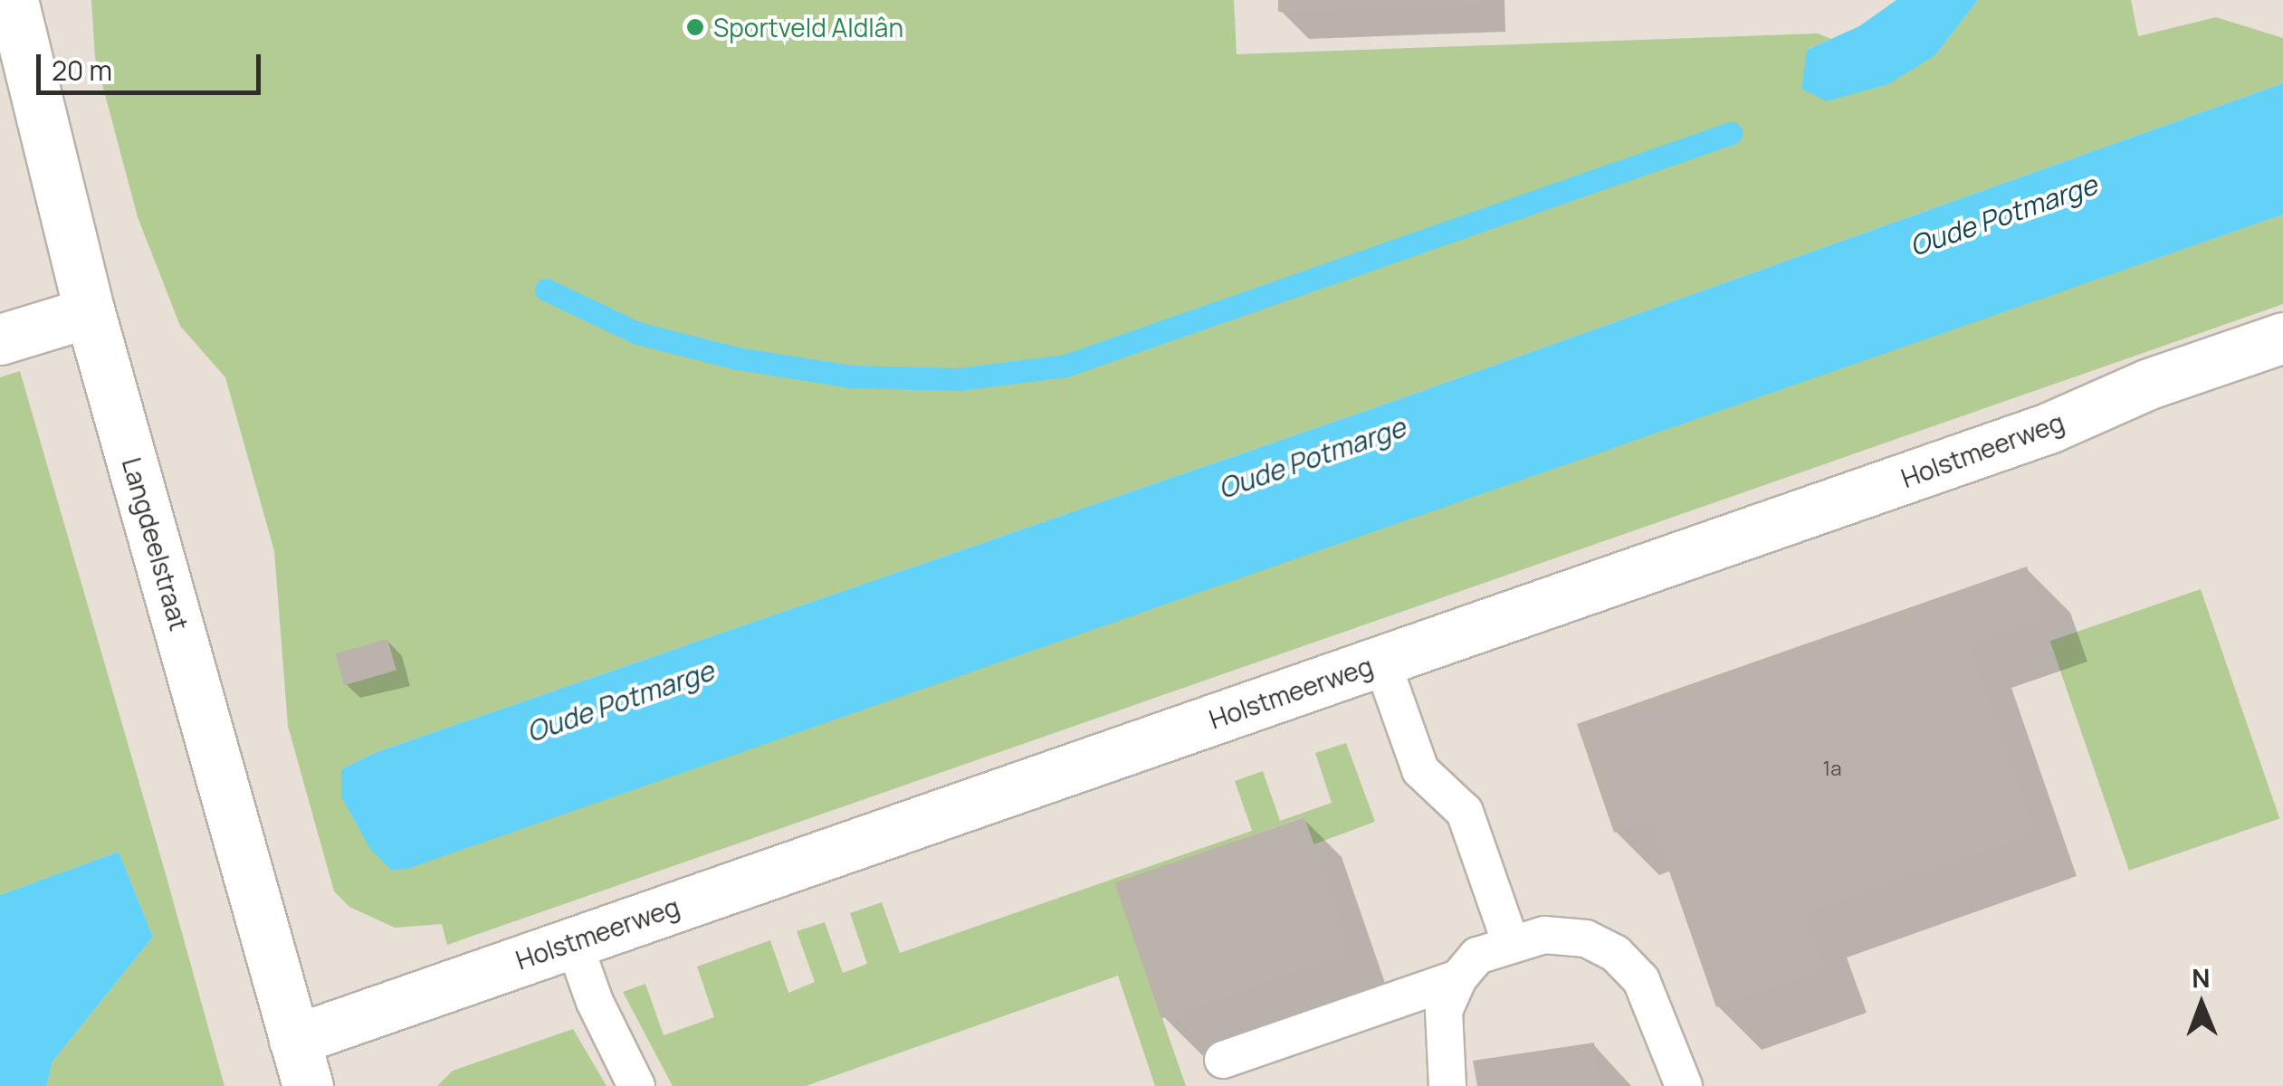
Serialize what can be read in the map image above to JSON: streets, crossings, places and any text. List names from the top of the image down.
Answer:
{
  "streets": {
    "street": ["Holstmeerweg", "Langdeelstraat"]
  },
  "crossings": [
    ["Holstmeerweg", "Langdeelstraat"]
  ],
  "water": ["Oude Potmarge"],
  "places": ["Sportveld Aldlân"],
  "house_numbers": ["1a"],
  "scale_bar": "20 m",
  "north": "top"
}
